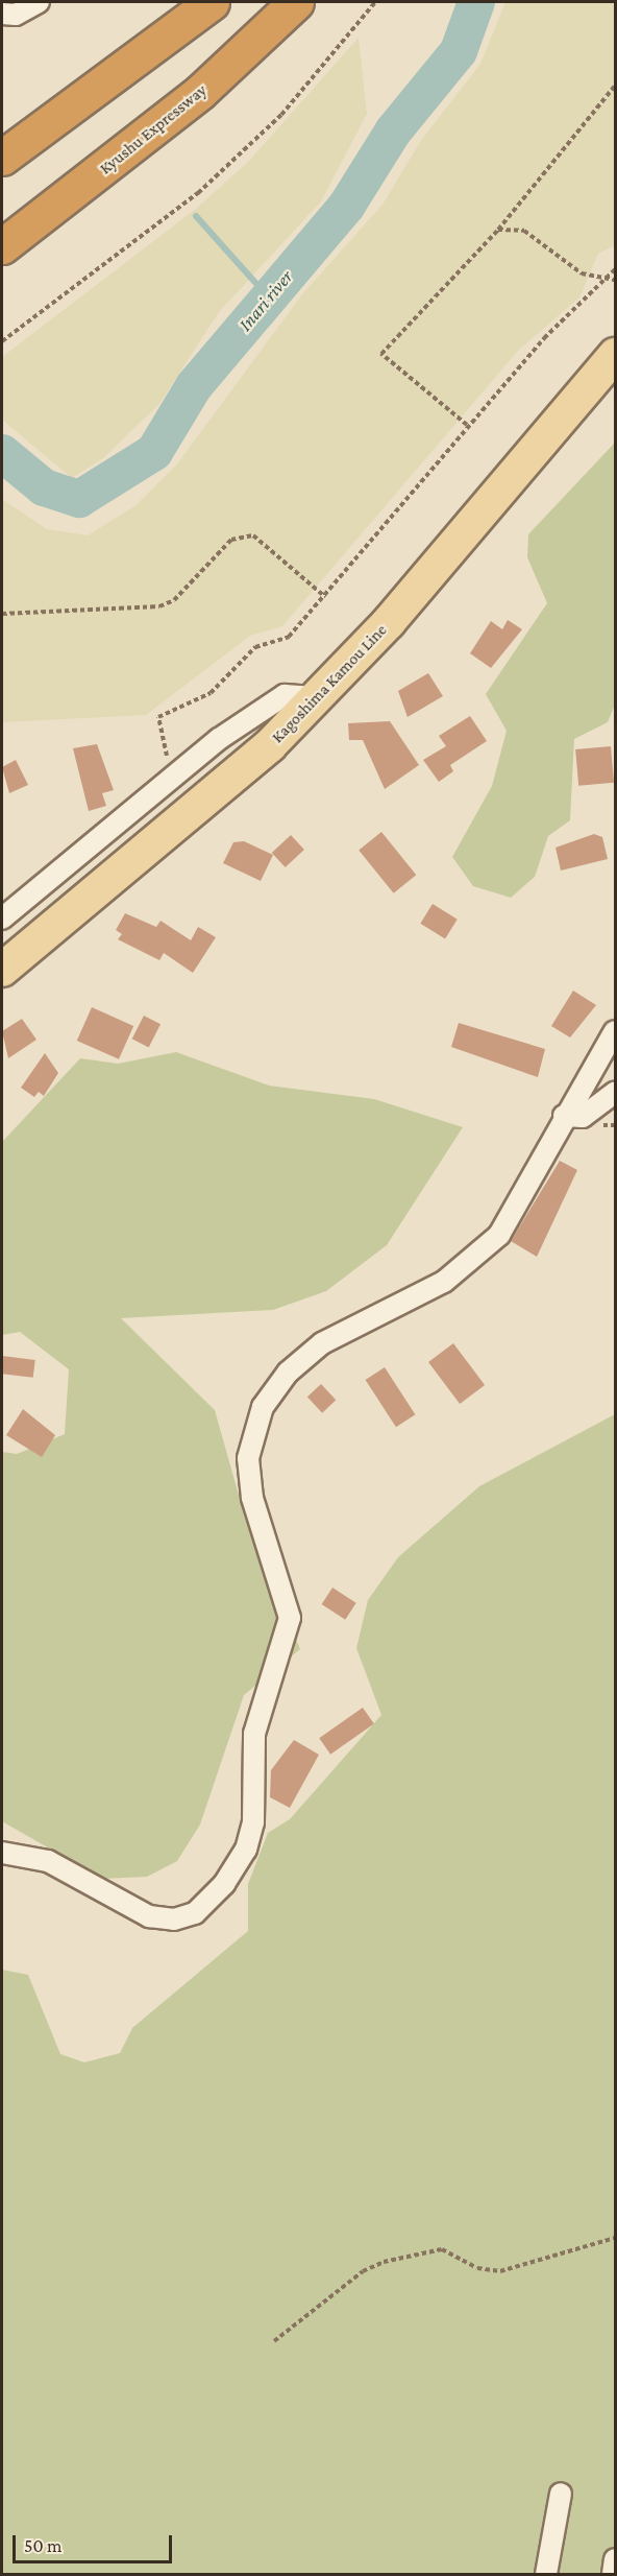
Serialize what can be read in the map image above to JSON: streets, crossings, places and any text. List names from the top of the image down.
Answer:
{
  "streets": {
    "highway": ["Kyushu Expressway"],
    "main road": ["Kagoshima Kamou Line"]
  },
  "water": ["Inari river"],
  "scale_bar": "50 m"
}
